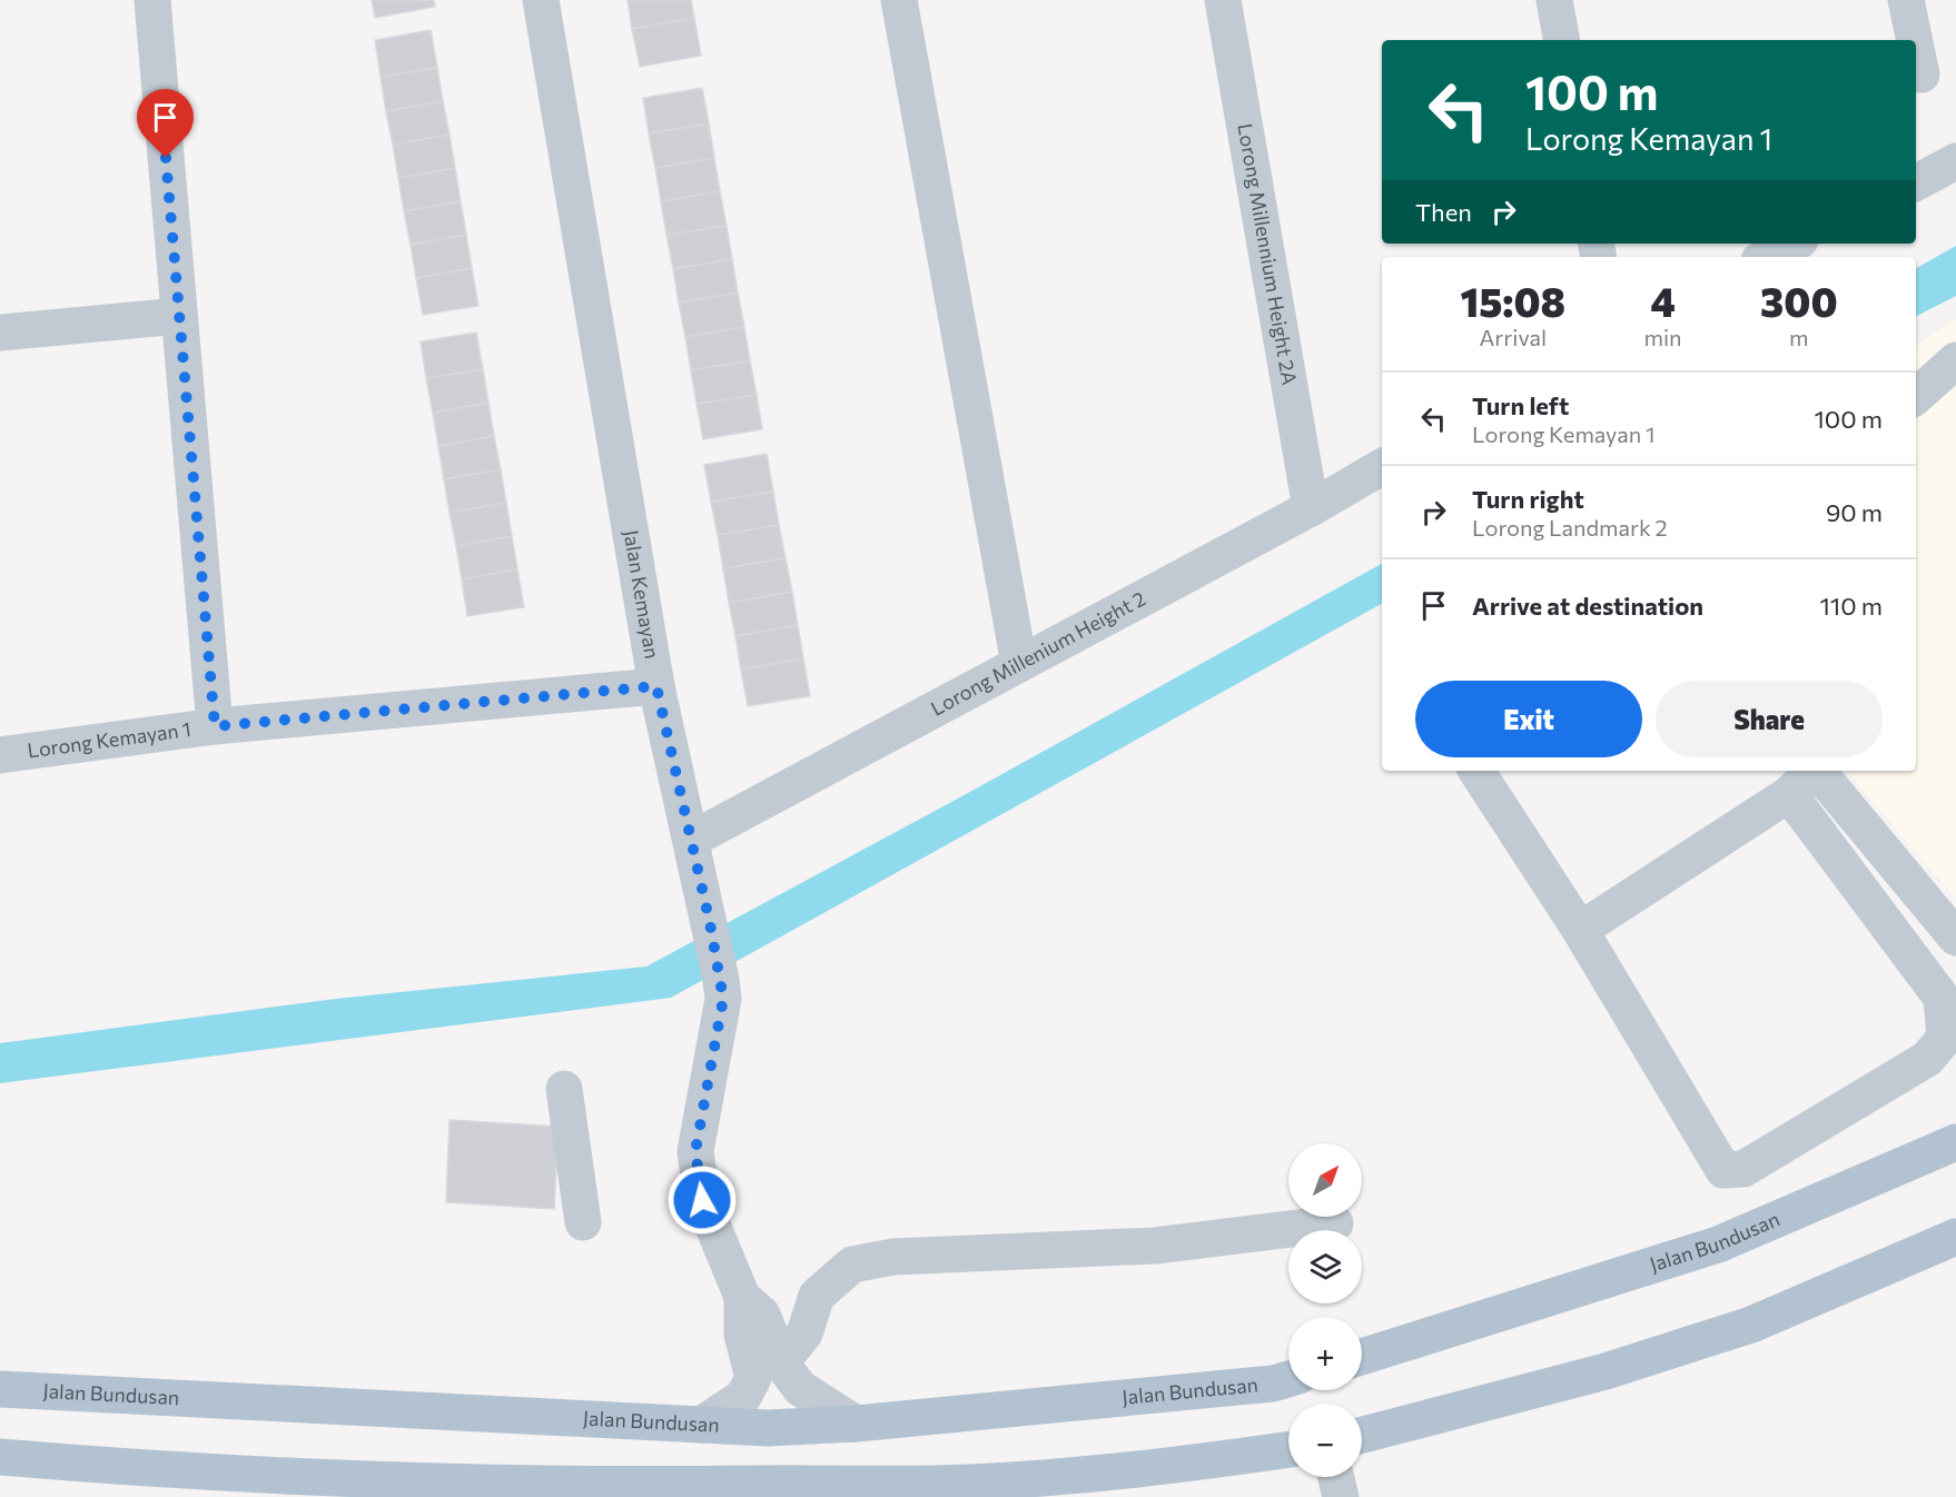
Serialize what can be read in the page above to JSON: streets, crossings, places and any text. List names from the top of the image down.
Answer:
{
  "streets": {
    "main road": ["Jalan Bundusan"],
    "street": [
      "Lorong Millennium Height 2A",
      "Jalan Kemayan",
      "Lorong Millenium Height 2",
      "Lorong Kemayan 1"
    ]
  },
  "crossings": [
    ["Lorong Millennium Height 2A", "Lorong Millenium Height 2"],
    ["Jalan Kemayan", "Lorong Millenium Height 2"],
    ["Jalan Kemayan", "Lorong Kemayan 1"]
  ],
  "north": "top right",
  "page": {
    "turn": ["100 m", "Lorong Kemayan 1"],
    "then": "Then",
    "eta": [
      "15:08",
      "Arrival",
      "4",
      "min",
      "300",
      "m"
    ],
    "list": [
      {
        "name": "Turn left",
        "note": "Lorong Kemayan 1",
        "value": "100 m"
      },
      {
        "name": "Turn right",
        "note": "Lorong Landmark 2",
        "value": "90 m"
      },
      {
        "name": "Arrive at destination",
        "value": "110 m"
      }
    ],
    "buttons": ["Exit", "Share"],
    "map_buttons": ["+", "−"]
  }
}
